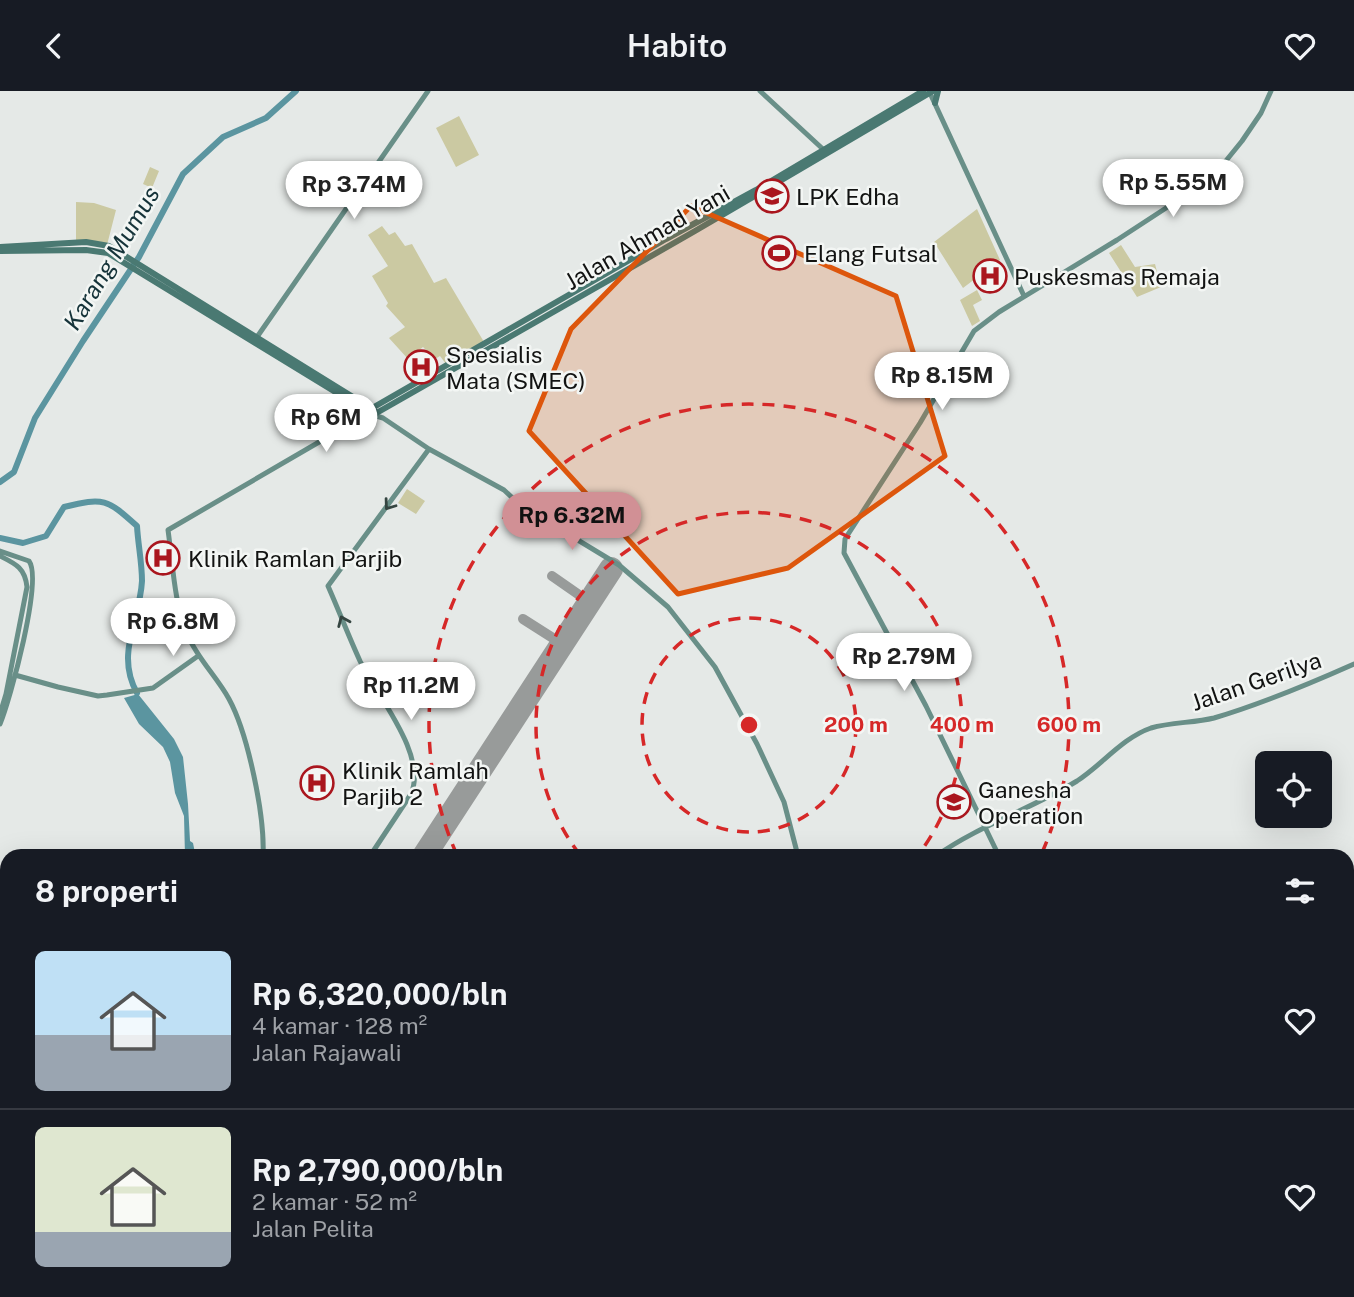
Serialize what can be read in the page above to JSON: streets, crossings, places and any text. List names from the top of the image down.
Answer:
{
  "streets": {
    "main road": ["Jalan Ahmad Yani"],
    "street": ["Jalan Gerilya"]
  },
  "water": ["Karang Mumus"],
  "places": {
    "school or university": ["LPK Edha", "Ganesha Operation"],
    "sports": ["Elang Futsal"],
    "hospital": [
      "Puskesmas Remaja",
      "Spesialis Mata (SMEC)",
      "Klinik Ramlan Parjib",
      "Klinik Ramlah Parjib 2"
    ]
  },
  "page": {
    "header": "Habito",
    "price": [
      "Rp 5.55M",
      "Rp 3.74M",
      "Rp 8.15M",
      "Rp 6M",
      "Rp 6.32M",
      "Rp 6.8M",
      "Rp 2.79M",
      "Rp 11.2M"
    ],
    "heading": "8 properti",
    "list": [
      {
        "name": "Rp 6,320,000/bln",
        "note": "4 kamar · 128 m² · Jalan Rajawali"
      },
      {
        "name": "Rp 2,790,000/bln",
        "note": "2 kamar · 52 m² · Jalan Pelita"
      }
    ]
  },
  "rings": ["200 m", "400 m", "600 m"]
}
